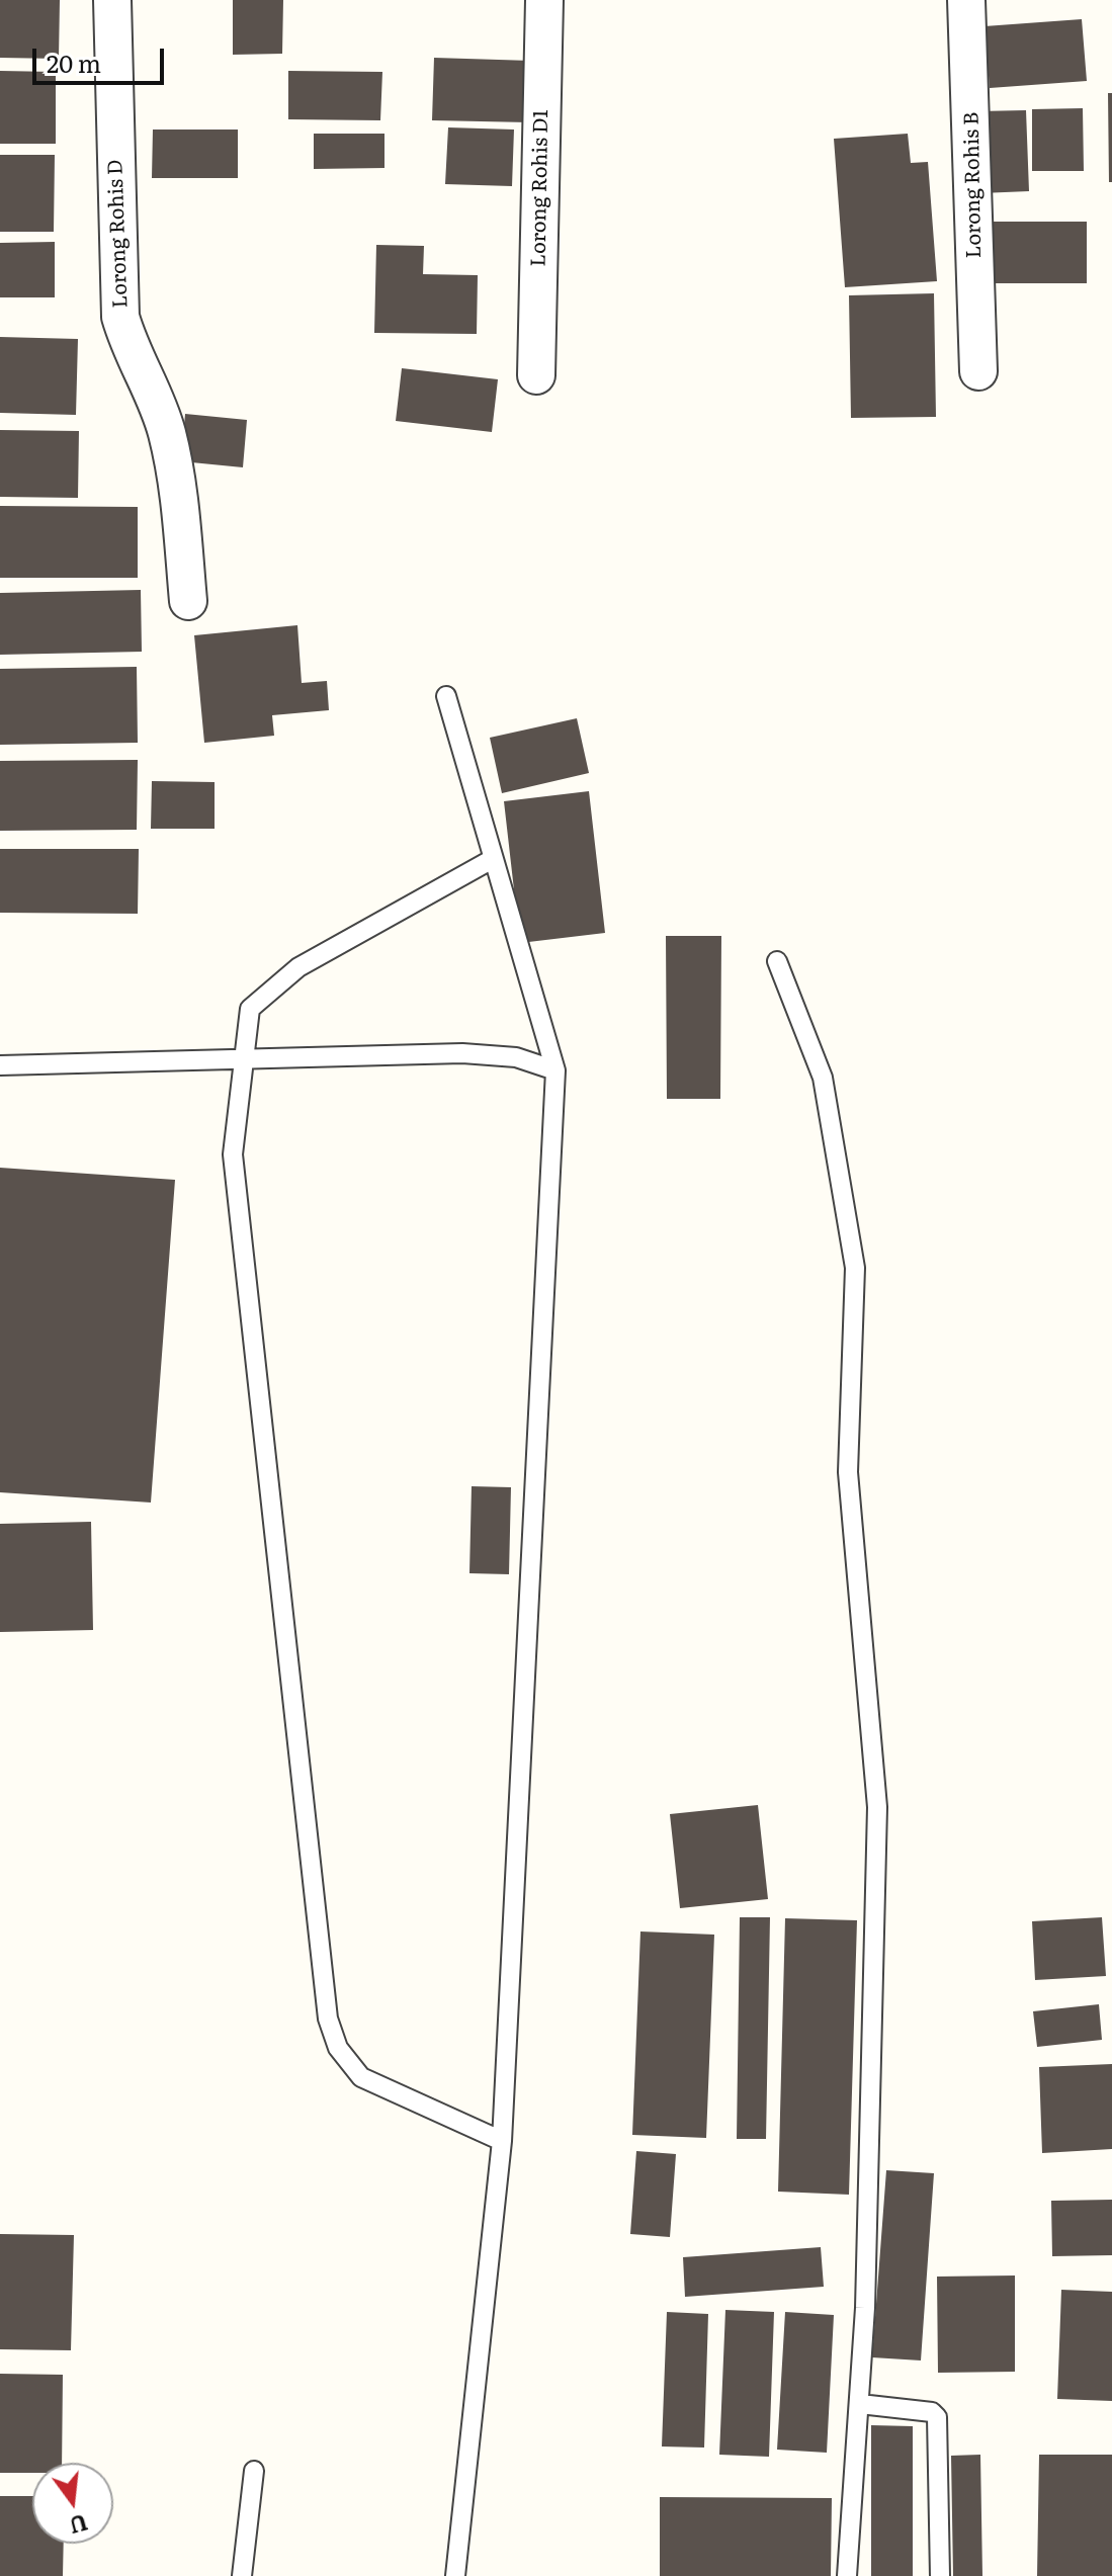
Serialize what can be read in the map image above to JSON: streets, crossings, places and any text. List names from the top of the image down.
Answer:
{
  "streets": {
    "street": ["Lorong Rohis B", "Lorong Rohis D1", "Lorong Rohis D"]
  },
  "scale_bar": "20 m",
  "north": "bottom"
}
